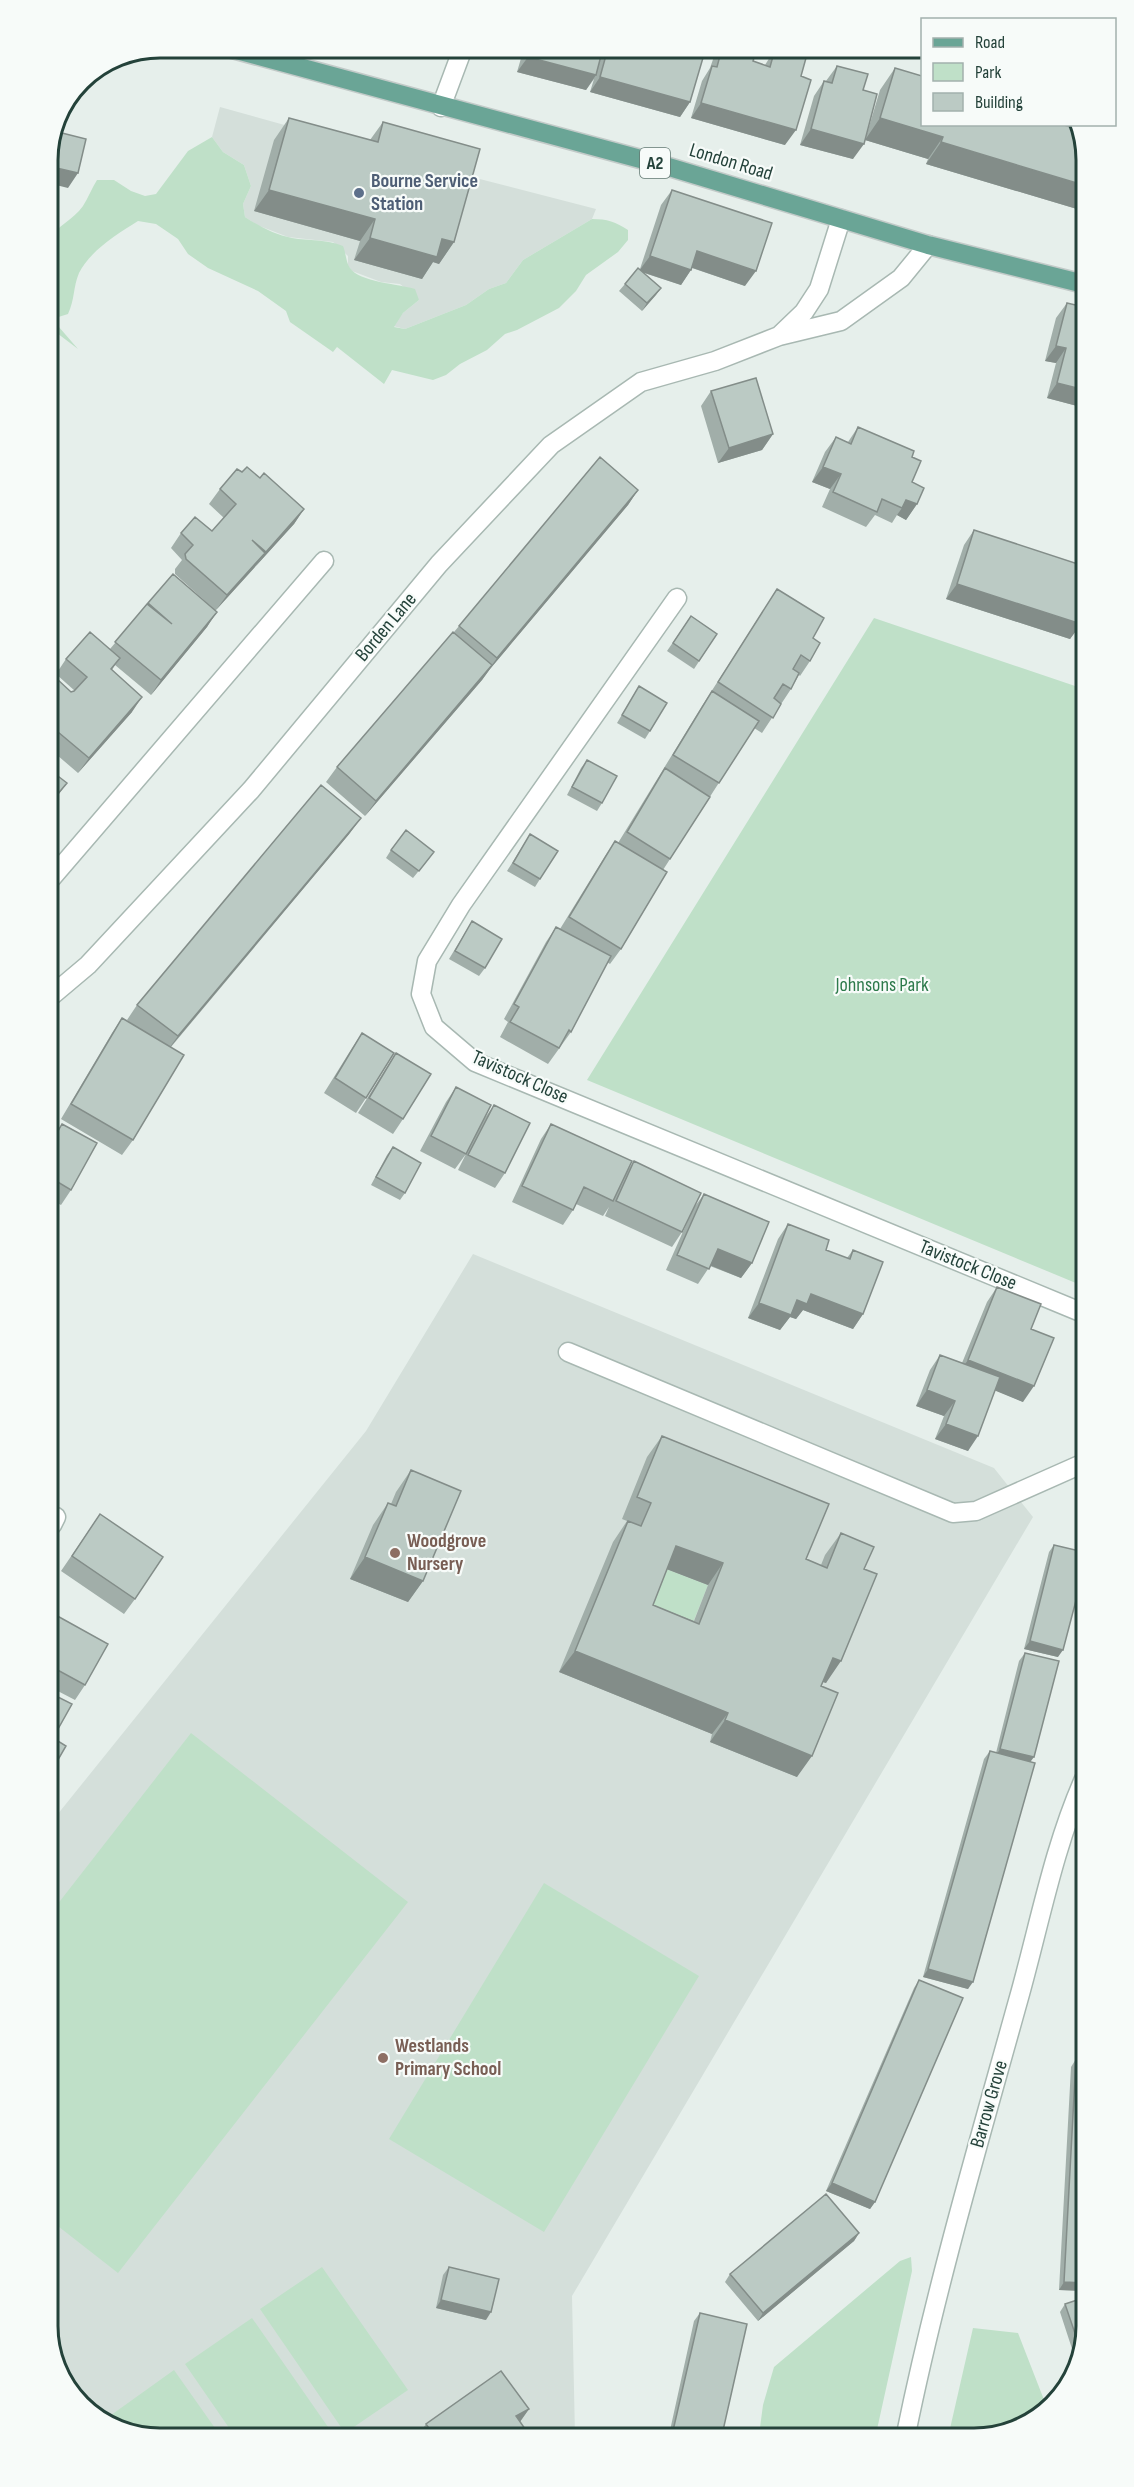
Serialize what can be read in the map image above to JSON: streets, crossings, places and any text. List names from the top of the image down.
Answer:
{
  "streets": {
    "main road": ["London Road", "A2"],
    "street": ["Borden Lane", "Tavistock Close", "Barrow Grove"]
  },
  "crossings": [
    ["London Road", "Borden Lane"]
  ],
  "parks": ["Johnsons Park"],
  "places": ["Bourne Service Station", "Woodgrove Nursery", "Westlands Primary School"],
  "legend": ["Road", "Park", "Building"]
}
